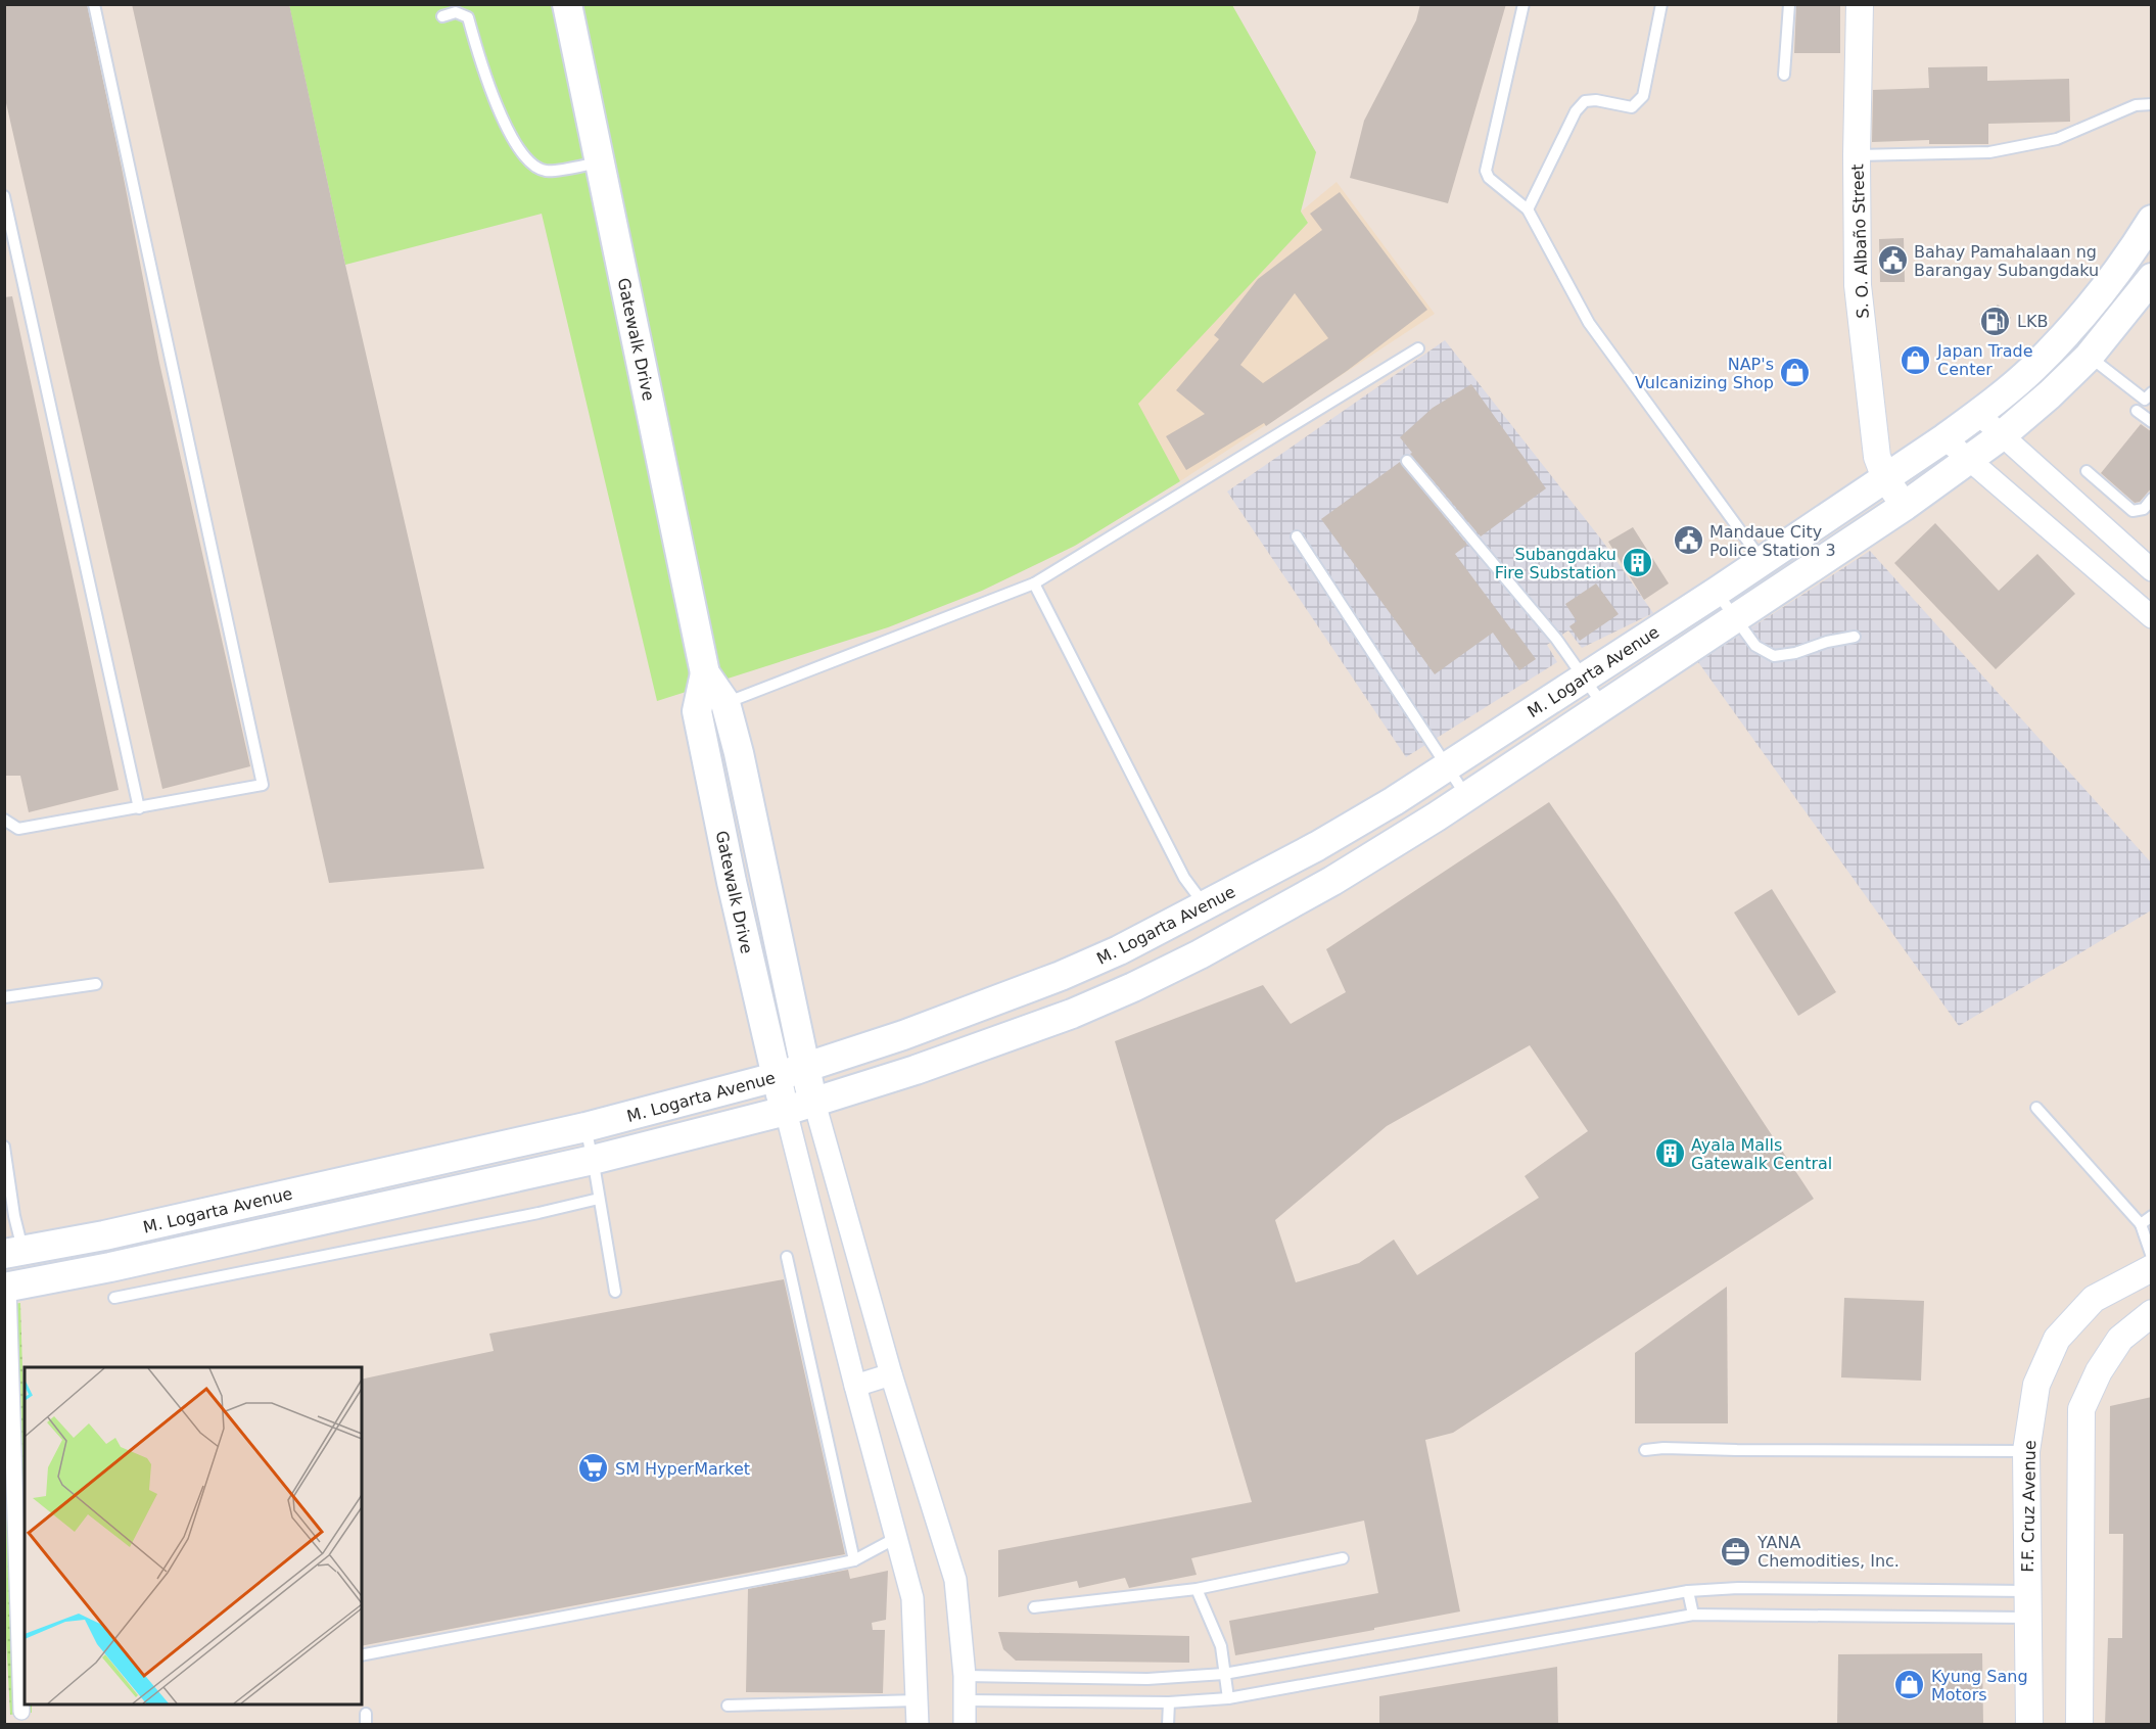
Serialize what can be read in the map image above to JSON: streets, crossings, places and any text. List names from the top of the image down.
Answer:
{
  "streets": {
    "main road": ["Gatewalk Drive", "M. Logarta Avenue"],
    "street": ["S. O. Albaño Street", "F.F. Cruz Avenue"]
  },
  "crossings": [
    ["S. O. Albaño Street", "M. Logarta Avenue"],
    ["Gatewalk Drive", "M. Logarta Avenue"]
  ],
  "places": {
    "public building": ["Bahay Pamahalaan ng Barangay Subangdaku", "Mandaue City Police Station 3"],
    "fuel station": ["LKB"],
    "shop": ["Japan Trade Center", "NAP's Vulcanizing Shop", "Kyung Sang Motors"],
    "building": ["Subangdaku Fire Substation", "Ayala Malls Gatewalk Central"],
    "supermarket": ["SM HyperMarket"],
    "office": ["YANA Chemodities, Inc."]
  }
}
